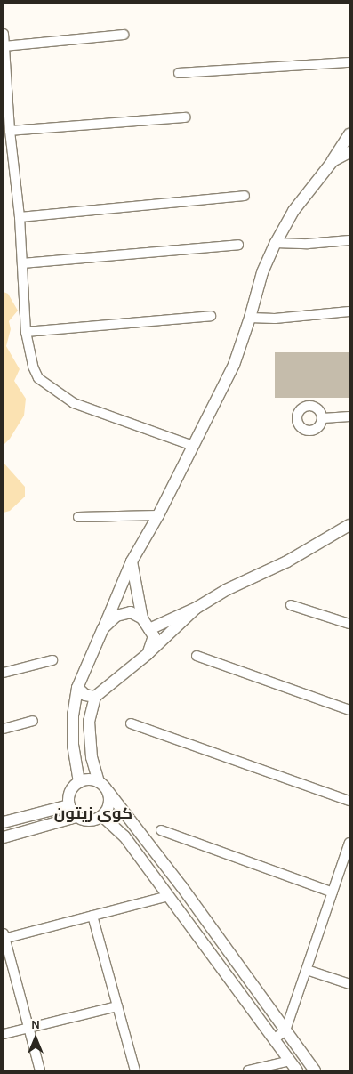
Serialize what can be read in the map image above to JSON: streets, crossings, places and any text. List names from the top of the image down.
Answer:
{
  "districts": ["کوی زیتون"],
  "north": "top"
}
